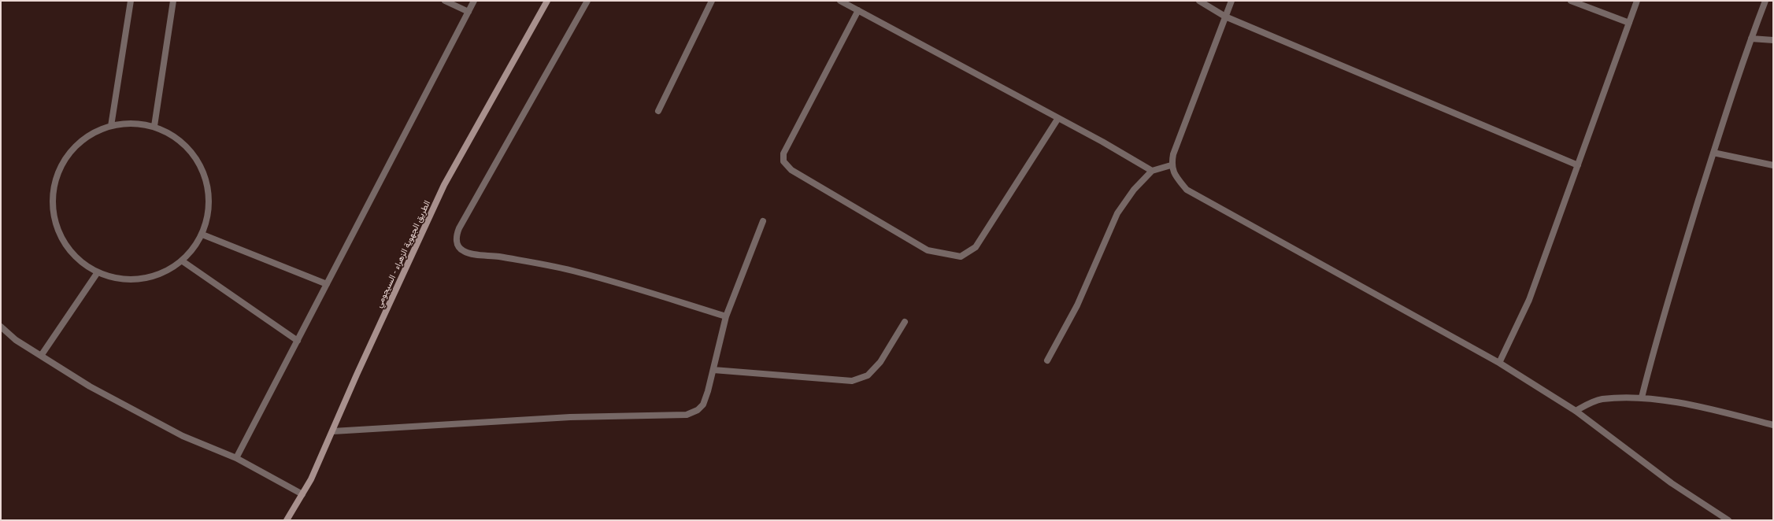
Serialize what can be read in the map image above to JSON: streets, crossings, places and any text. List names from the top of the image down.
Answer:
{
  "streets": {
    "main road": ["الطريق الجهوية الزهراء - السيجومي"]
  }
}
